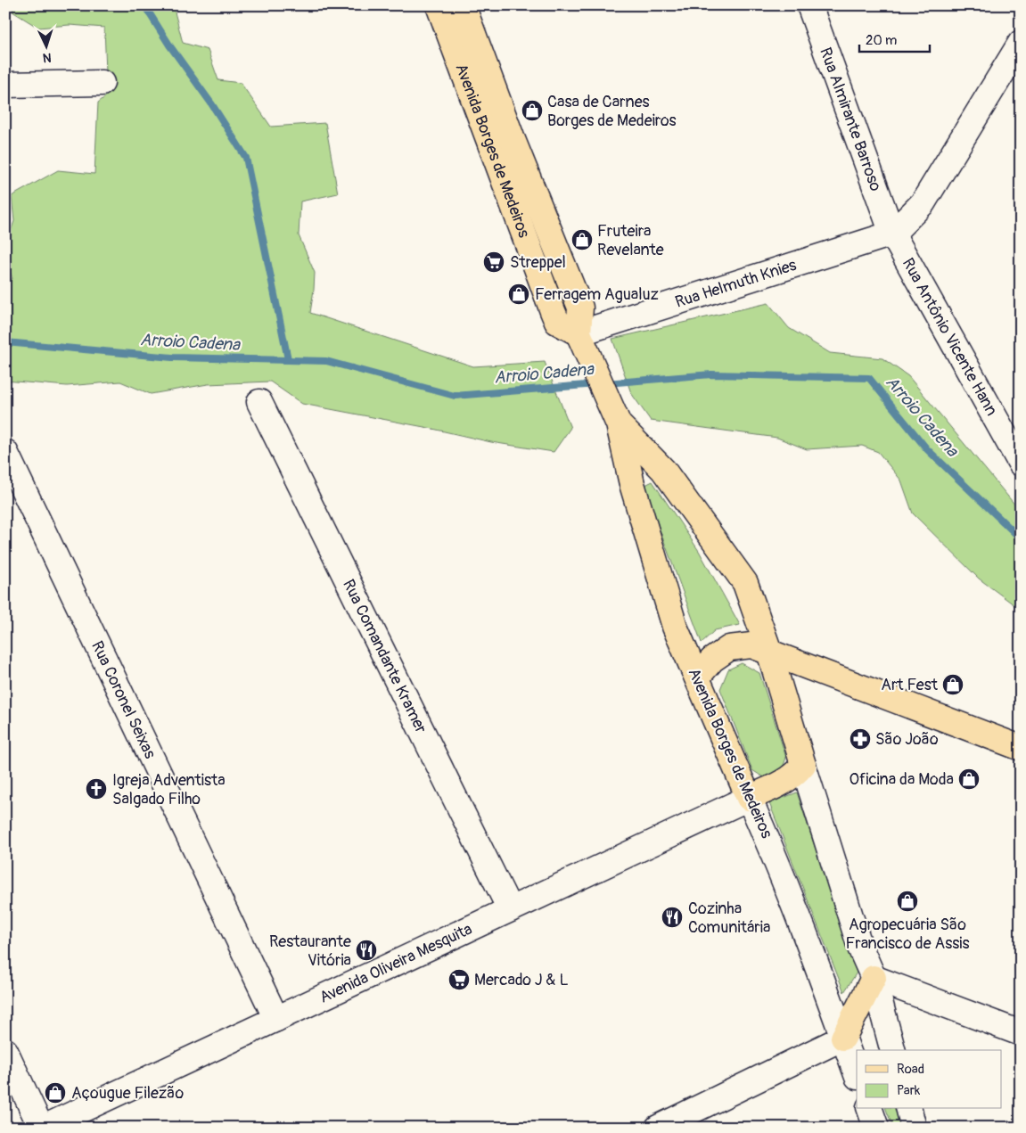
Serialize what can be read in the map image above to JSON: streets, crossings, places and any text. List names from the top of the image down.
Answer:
{
  "streets": {
    "main road": ["Avenida Borges de Medeiros"],
    "street": [
      "Rua Almirante Barroso",
      "Rua Helmuth Knies",
      "Rua Antônio Vicente Hann",
      "Rua Comandante Kramer",
      "Rua Coronel Seixas",
      "Avenida Oliveira Mesquita"
    ]
  },
  "crossings": [
    ["Rua Almirante Barroso", "Rua Helmuth Knies"],
    ["Rua Almirante Barroso", "Rua Antônio Vicente Hann"],
    ["Avenida Borges de Medeiros", "Rua Helmuth Knies"],
    ["Avenida Borges de Medeiros", "Avenida Oliveira Mesquita"],
    ["Rua Helmuth Knies", "Rua Antônio Vicente Hann"],
    ["Rua Comandante Kramer", "Avenida Oliveira Mesquita"],
    ["Rua Coronel Seixas", "Avenida Oliveira Mesquita"]
  ],
  "water": ["Arroio Cadena"],
  "places": {
    "shop": [
      "Casa de Carnes Borges de Medeiros",
      "Fruteira Revelante",
      "Ferragem Agualuz",
      "Art Fest",
      "Oficina da Moda",
      "Agropecuária São Francisco de Assis",
      "Açougue Filezão"
    ],
    "supermarket": ["Streppel", "Mercado J & L"],
    "pharmacy": ["São João"],
    "church": ["Igreja Adventista Salgado Filho"],
    "restaurant": ["Cozinha Comunitária", "Restaurante Vitória"]
  },
  "legend": ["Road", "Park"],
  "scale_bar": "20 m",
  "north": "bottom"
}
